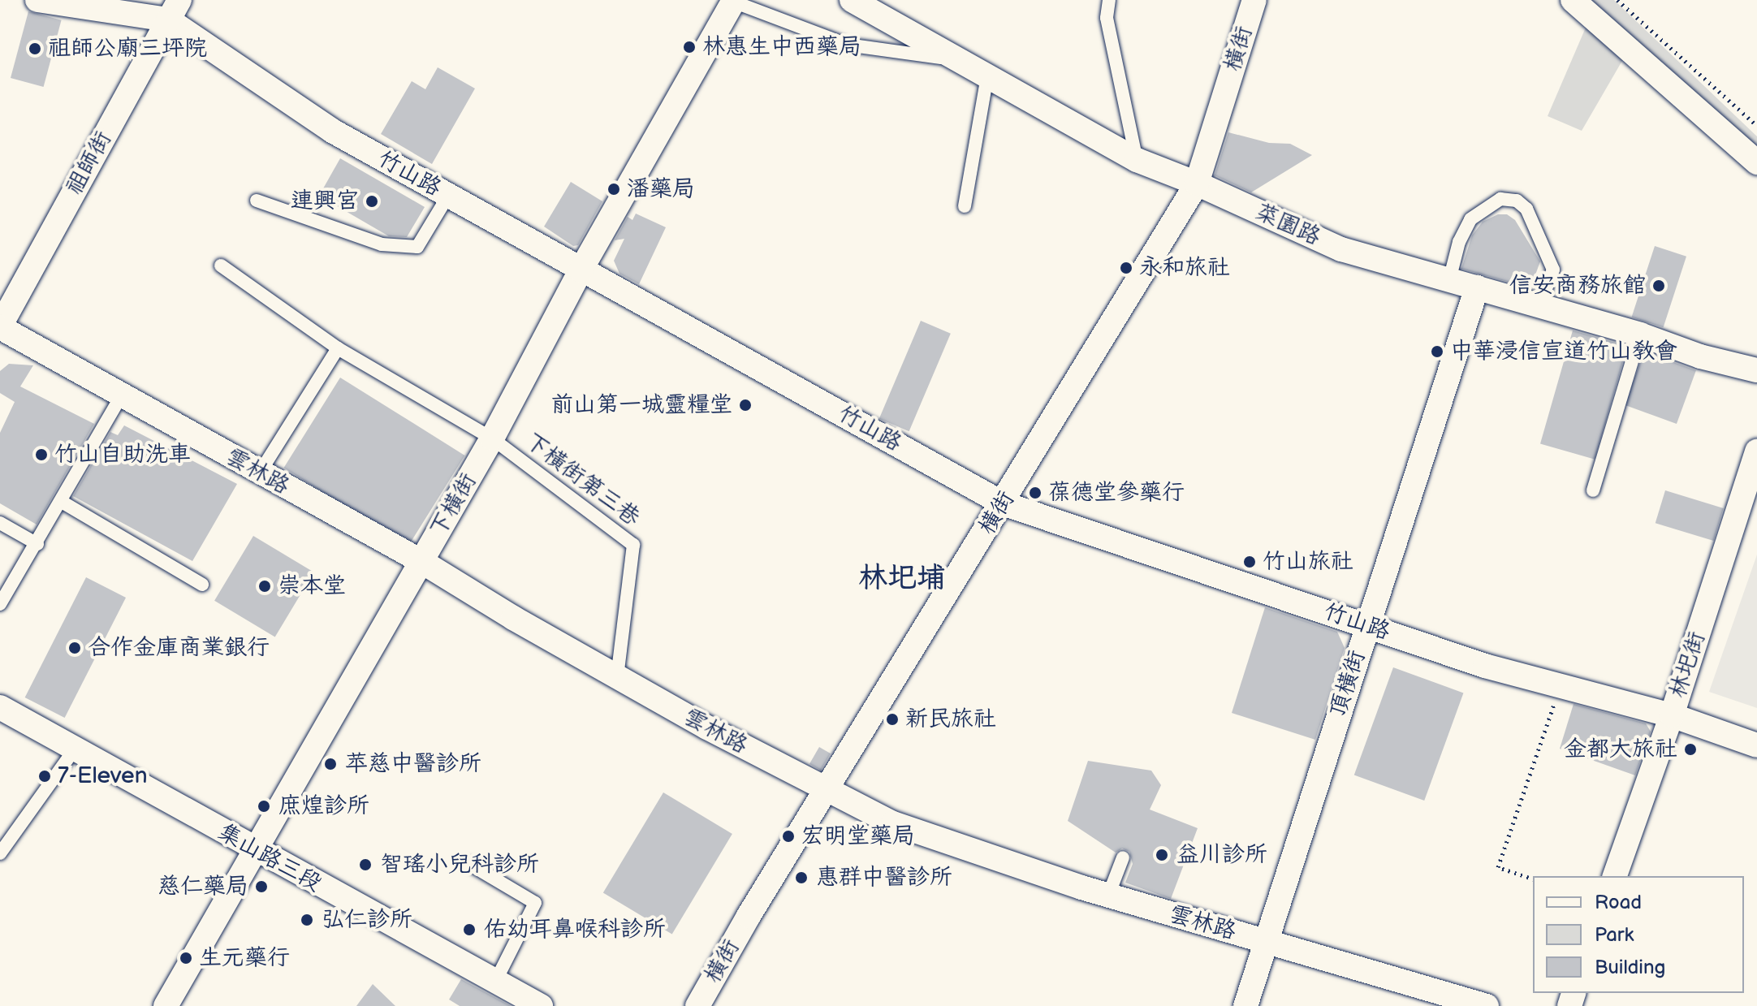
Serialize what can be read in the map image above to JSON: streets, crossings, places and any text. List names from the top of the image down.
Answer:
{
  "streets": {
    "street": [
      "橫街",
      "祖師街",
      "竹山路",
      "菜園路",
      "雲林路",
      "下橫街",
      "林圯街",
      "頂橫街",
      "集山路三段"
    ],
    "lane": ["下橫街第三巷"]
  },
  "crossings": [
    ["橫街", "竹山路"],
    ["橫街", "菜園路"],
    ["橫街", "雲林路"],
    ["祖師街", "竹山路"],
    ["祖師街", "雲林路"],
    ["竹山路", "下橫街"],
    ["竹山路", "林圯街"],
    ["竹山路", "頂橫街"],
    ["菜園路", "頂橫街"],
    ["雲林路", "下橫街第三巷"],
    ["雲林路", "下橫街"],
    ["雲林路", "頂橫街"],
    ["下橫街第三巷", "下橫街"],
    ["下橫街", "集山路三段"]
  ],
  "districts": ["林圯埔"],
  "places": [
    "林惠生中西藥局",
    "祖師公廟三坪院",
    "潘藥局",
    "連興宮",
    "永和旅社",
    "信安商務旅館",
    "中華浸信宣道竹山教會",
    "前山第一城靈糧堂",
    "竹山自助洗車",
    "葆德堂參藥行",
    "竹山旅社",
    "崇本堂",
    "合作金庫商業銀行",
    "新民旅社",
    "金都大旅社",
    "苹慈中醫診所",
    "7-Eleven",
    "庶煌診所",
    "宏明堂藥局",
    "益川診所",
    "智瑤小兒科診所",
    "惠群中醫診所",
    "慈仁藥局",
    "弘仁診所",
    "佑幼耳鼻喉科診所",
    "生元藥行"
  ],
  "legend": ["Road", "Park", "Building"]
}
